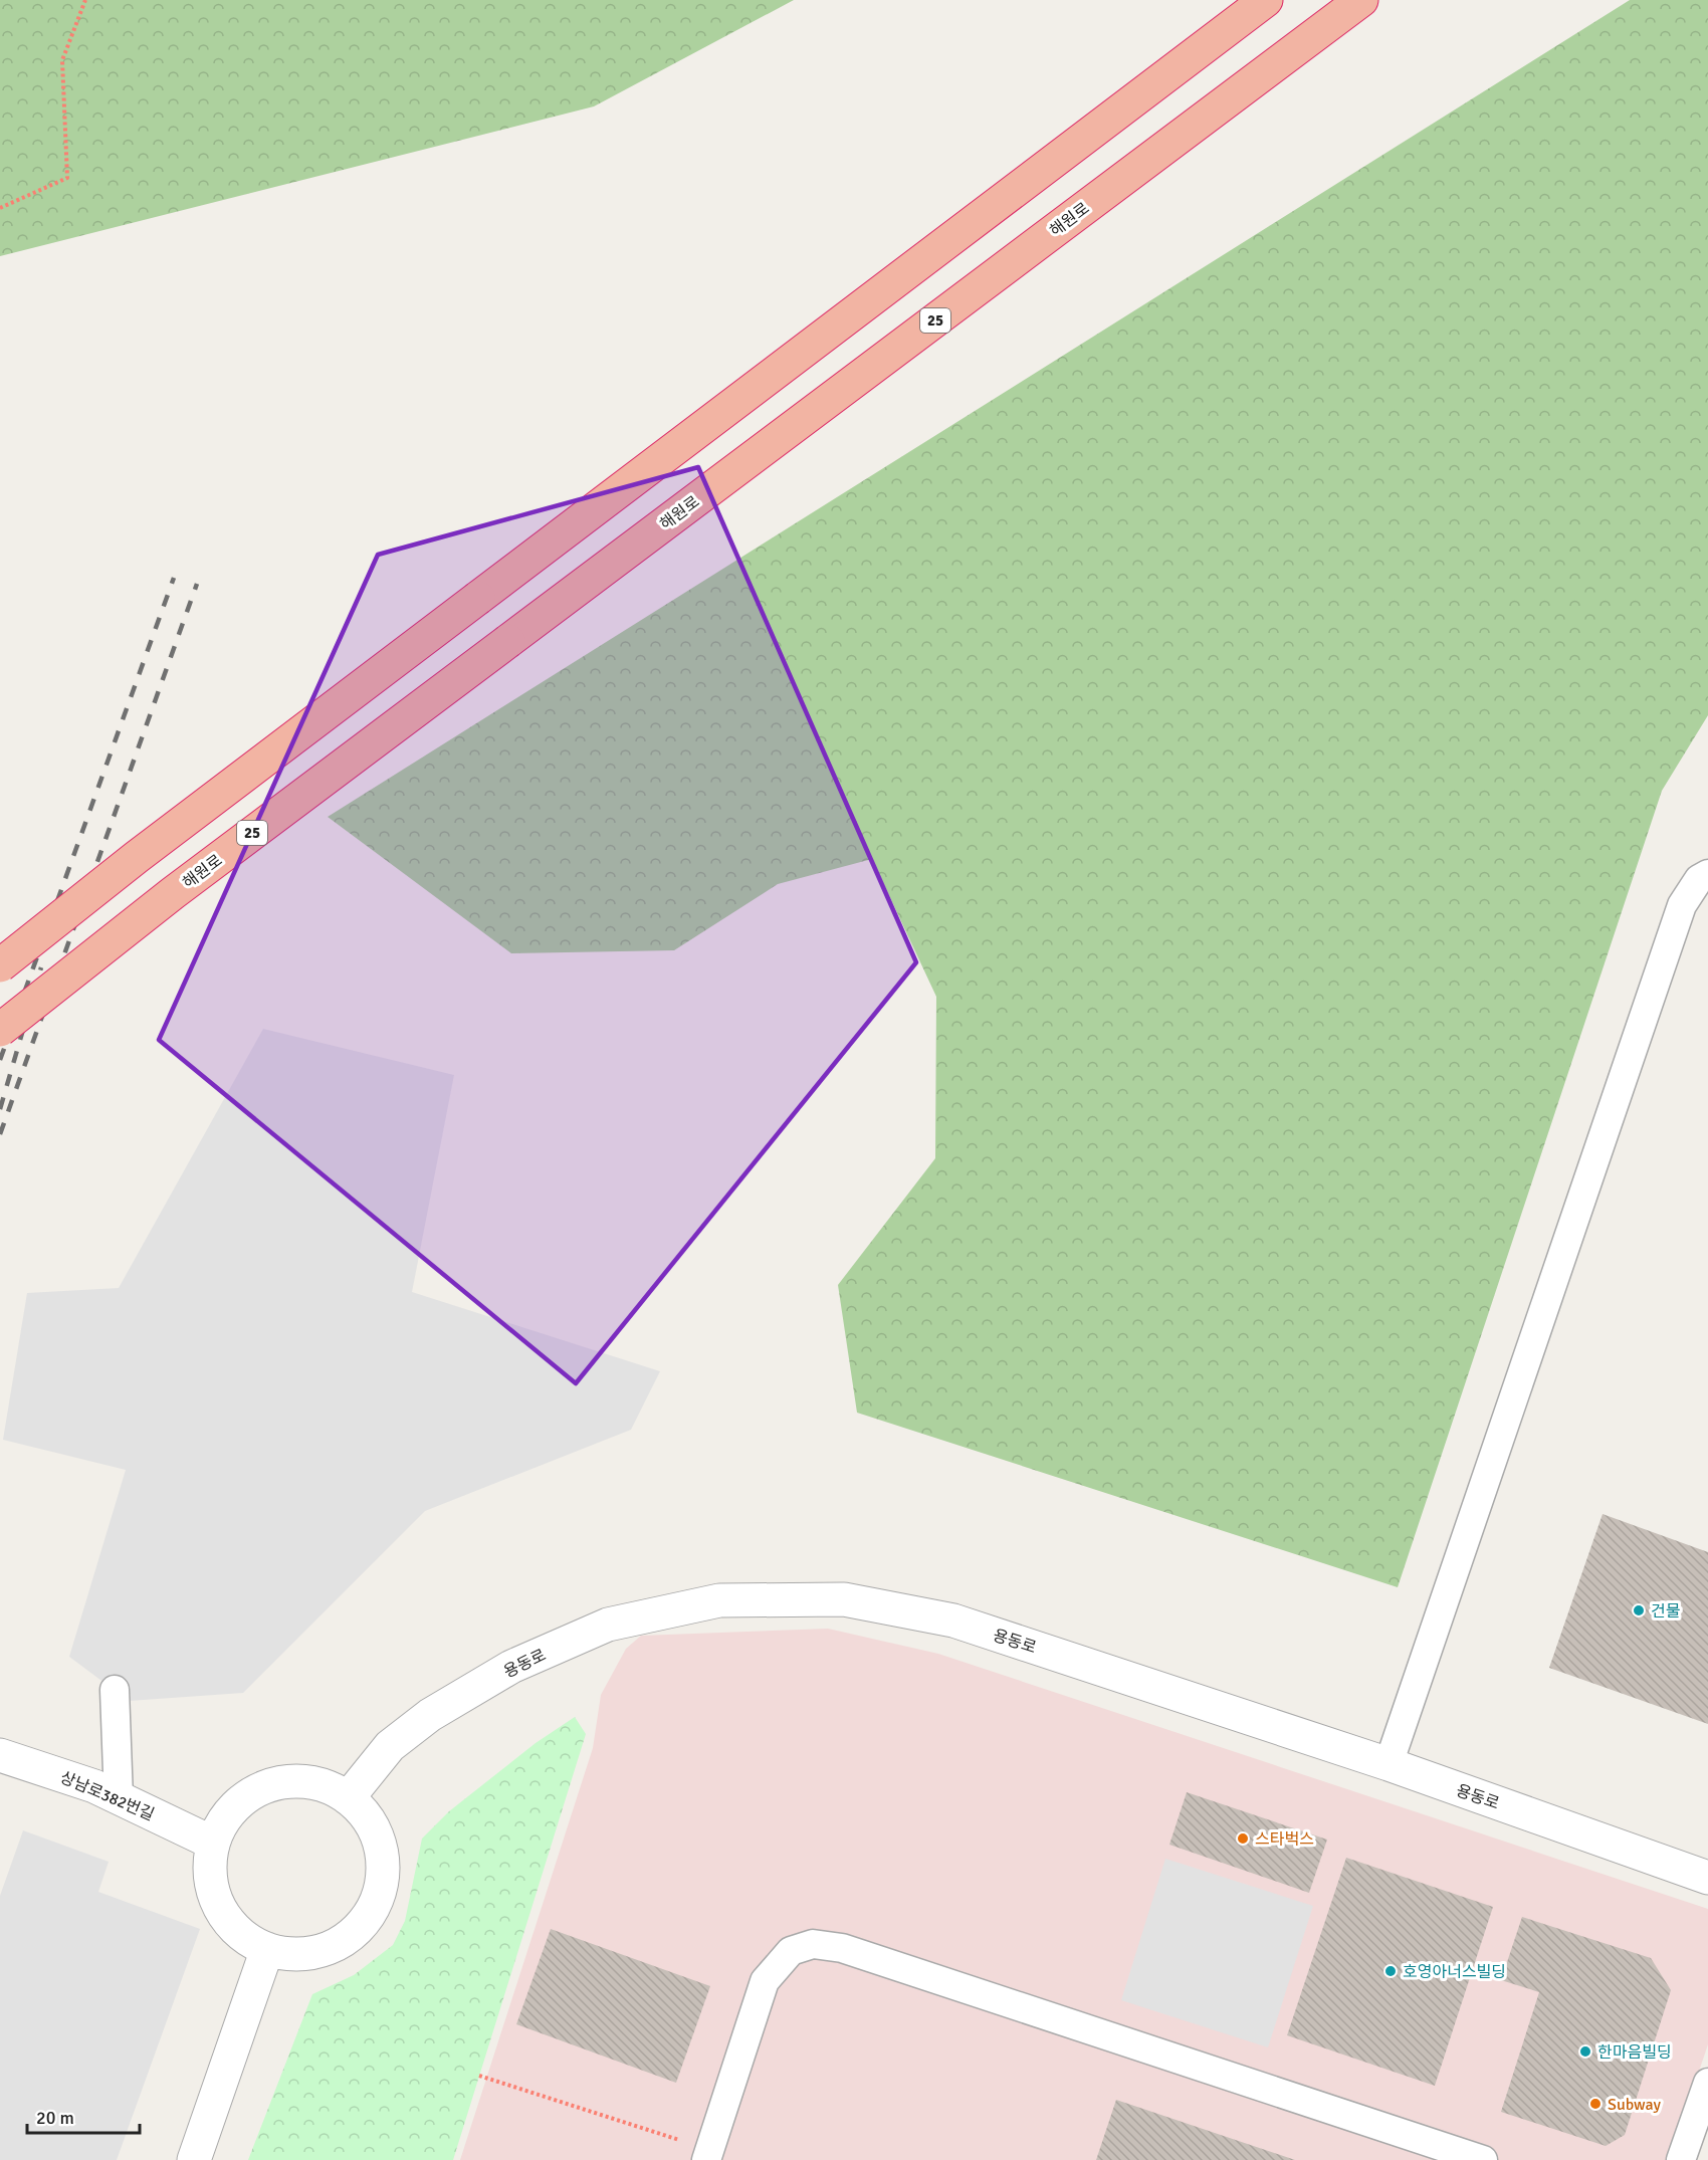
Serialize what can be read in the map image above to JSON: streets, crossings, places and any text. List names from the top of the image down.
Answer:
{
  "streets": {
    "highway": ["해원로", "25"],
    "street": ["용동로", "상남로382번길"]
  },
  "crossings": [
    ["용동로", "상남로382번길"]
  ],
  "places": [
    "건물",
    "스타벅스",
    "호영아너스빌딩",
    "한마음빌딩",
    "Subway"
  ],
  "scale_bar": "20 m"
}
